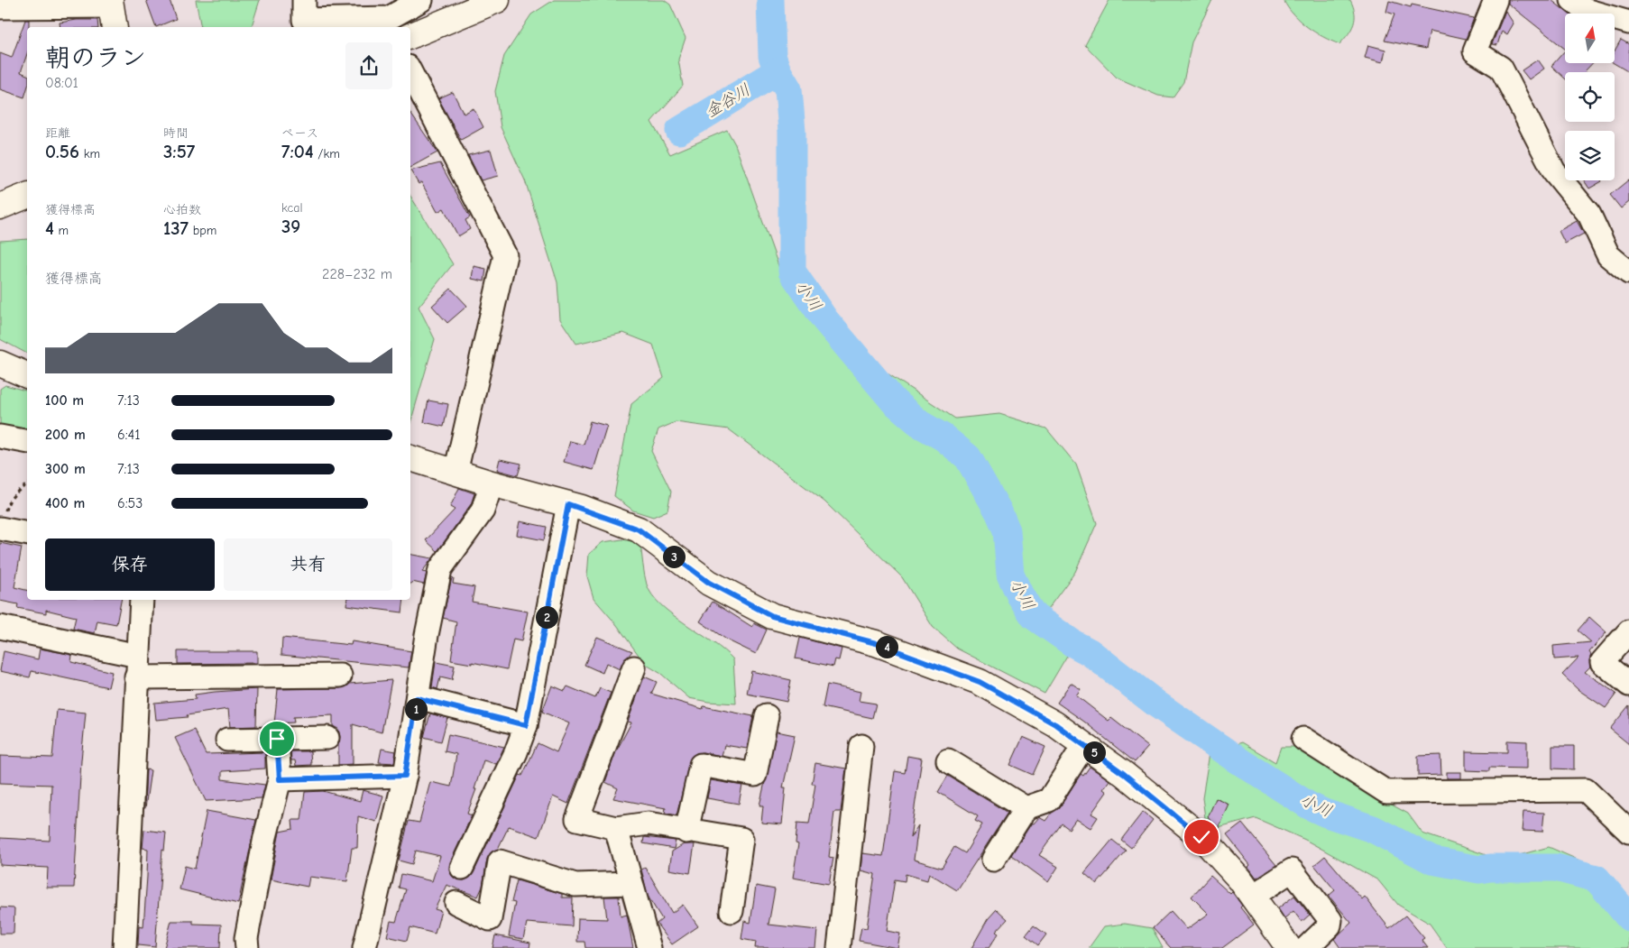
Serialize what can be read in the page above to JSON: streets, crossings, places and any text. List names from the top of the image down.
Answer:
{
  "water": ["金谷川", "小川"],
  "north": "top",
  "page": {
    "heading": ["朝のラン", "08:01"],
    "stats": [
      ["距離", "0.56 km"],
      ["時間", "3:57"],
      ["ペース", "7:04 /km"],
      ["獲得標高", "4 m"],
      ["心拍数", "137 bpm"],
      ["kcal", "39"]
    ],
    "chart": ["獲得標高", "228–232 m"],
    "list": [
      {
        "name": "100 m",
        "note": "7:13"
      },
      {
        "name": "200 m",
        "note": "6:41"
      },
      {
        "name": "300 m",
        "note": "7:13"
      },
      {
        "name": "400 m",
        "note": "6:53"
      }
    ],
    "buttons": ["保存", "共有"],
    "pins": [
      "3",
      "2",
      "4",
      "1",
      "5"
    ]
  }
}
